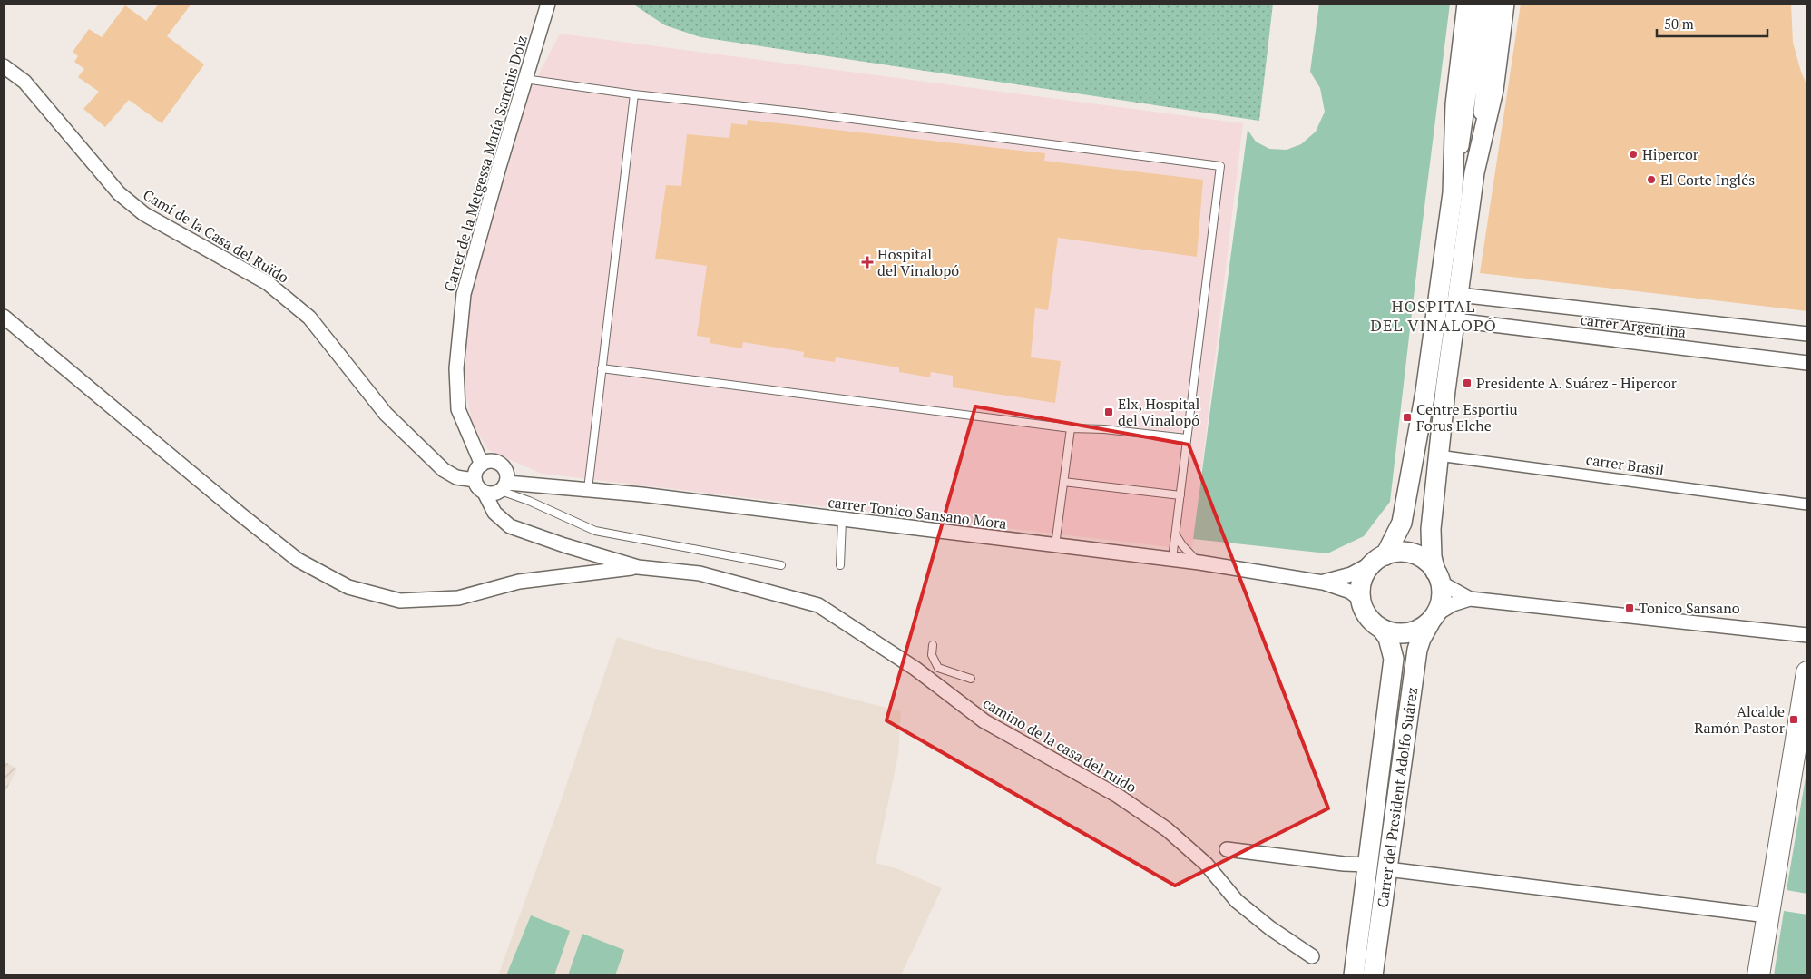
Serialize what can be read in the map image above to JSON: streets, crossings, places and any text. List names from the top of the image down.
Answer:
{
  "streets": {
    "main road": ["Carrer del President Adolfo Suárez"],
    "street": [
      "Carrer de la Metgessa María Sanchis Dolz",
      "Camí de la Casa del Ruïdo",
      "carrer Argentina",
      "carrer Brasil",
      "carrer Tonico Sansano Mora",
      "camino de la casa del ruido"
    ]
  },
  "crossings": [
    ["Carrer de la Metgessa María Sanchis Dolz", "Camí de la Casa del Ruïdo"],
    ["Carrer de la Metgessa María Sanchis Dolz", "carrer Tonico Sansano Mora"],
    ["Camí de la Casa del Ruïdo", "carrer Tonico Sansano Mora"],
    ["carrer Tonico Sansano Mora", "Carrer del President Adolfo Suárez"]
  ],
  "districts": ["HOSPITAL DEL VINALOPÓ"],
  "places": {
    "other": ["Hipercor", "El Corte Inglés"],
    "health": ["Hospital del Vinalopó"],
    "transit": [
      "Presidente A. Suárez - Hipercor",
      "Elx, Hospital del Vinalopó",
      "Centre Esportiu Forus Elche",
      "Tonico Sansano",
      "Alcalde Ramón Pastor"
    ]
  },
  "scale_bar": "50 m"
}
